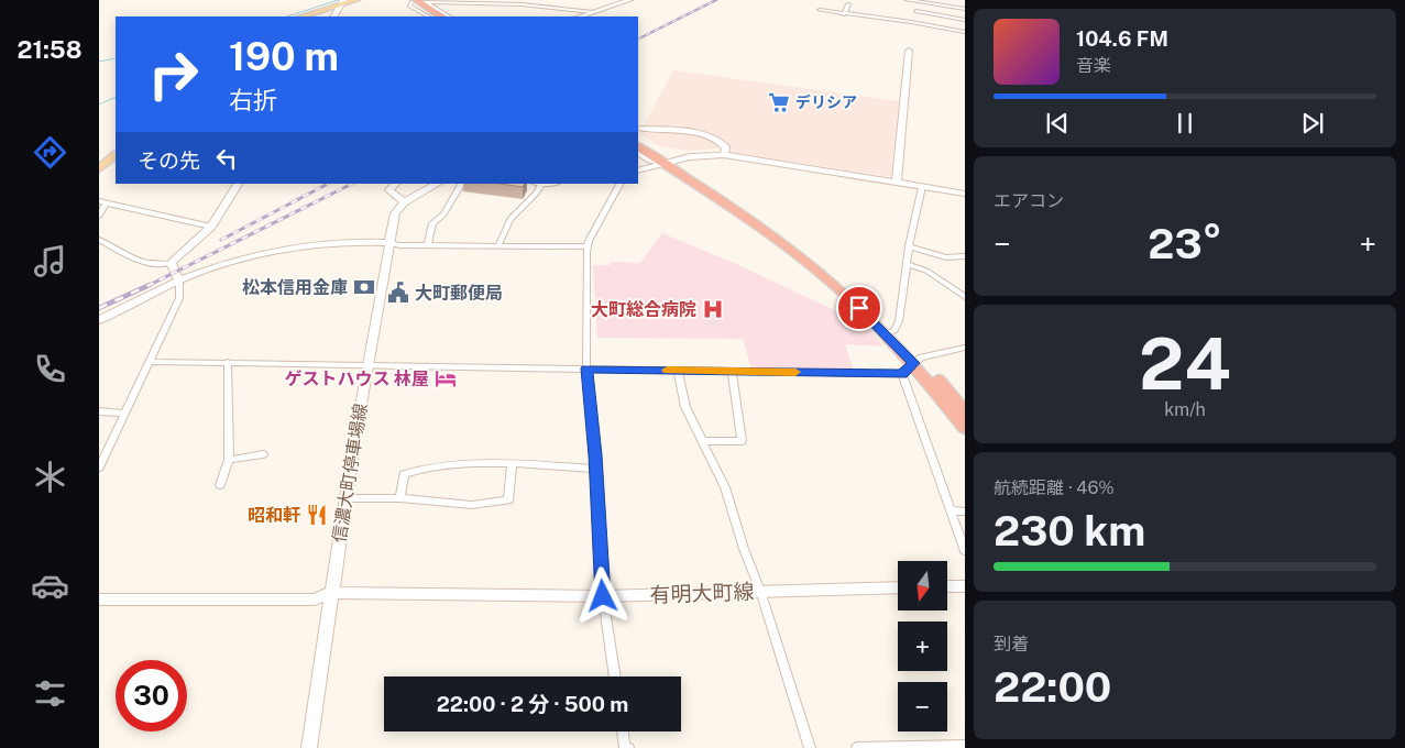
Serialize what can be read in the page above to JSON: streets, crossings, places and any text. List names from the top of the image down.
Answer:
{
  "streets": {
    "street": ["信濃大町停車場線", "有明大町線"]
  },
  "crossings": [
    ["信濃大町停車場線", "有明大町線"]
  ],
  "places": {
    "supermarket": ["デリシア"],
    "bank": ["松本信用金庫"],
    "public building": ["大町郵便局"],
    "hospital": ["大町総合病院"],
    "hotel": ["ゲストハウス 林屋"],
    "restaurant": ["昭和軒"]
  },
  "north": "bottom",
  "page": {
    "tabs": "21:58",
    "turn": ["190 m", "右折"],
    "song": ["104.6 FM", "音楽"],
    "then": "その先",
    "tile": [
      "エアコン",
      ["24", "km/h"],
      ["航続距離 · 46%", "230 km"],
      ["到着", "22:00"]
    ],
    "heat": ["−", "23°", "+"],
    "map_buttons": ["+", "−"],
    "limit": "30",
    "trip": "22:00 · 2 分 · 500 m"
  }
}
